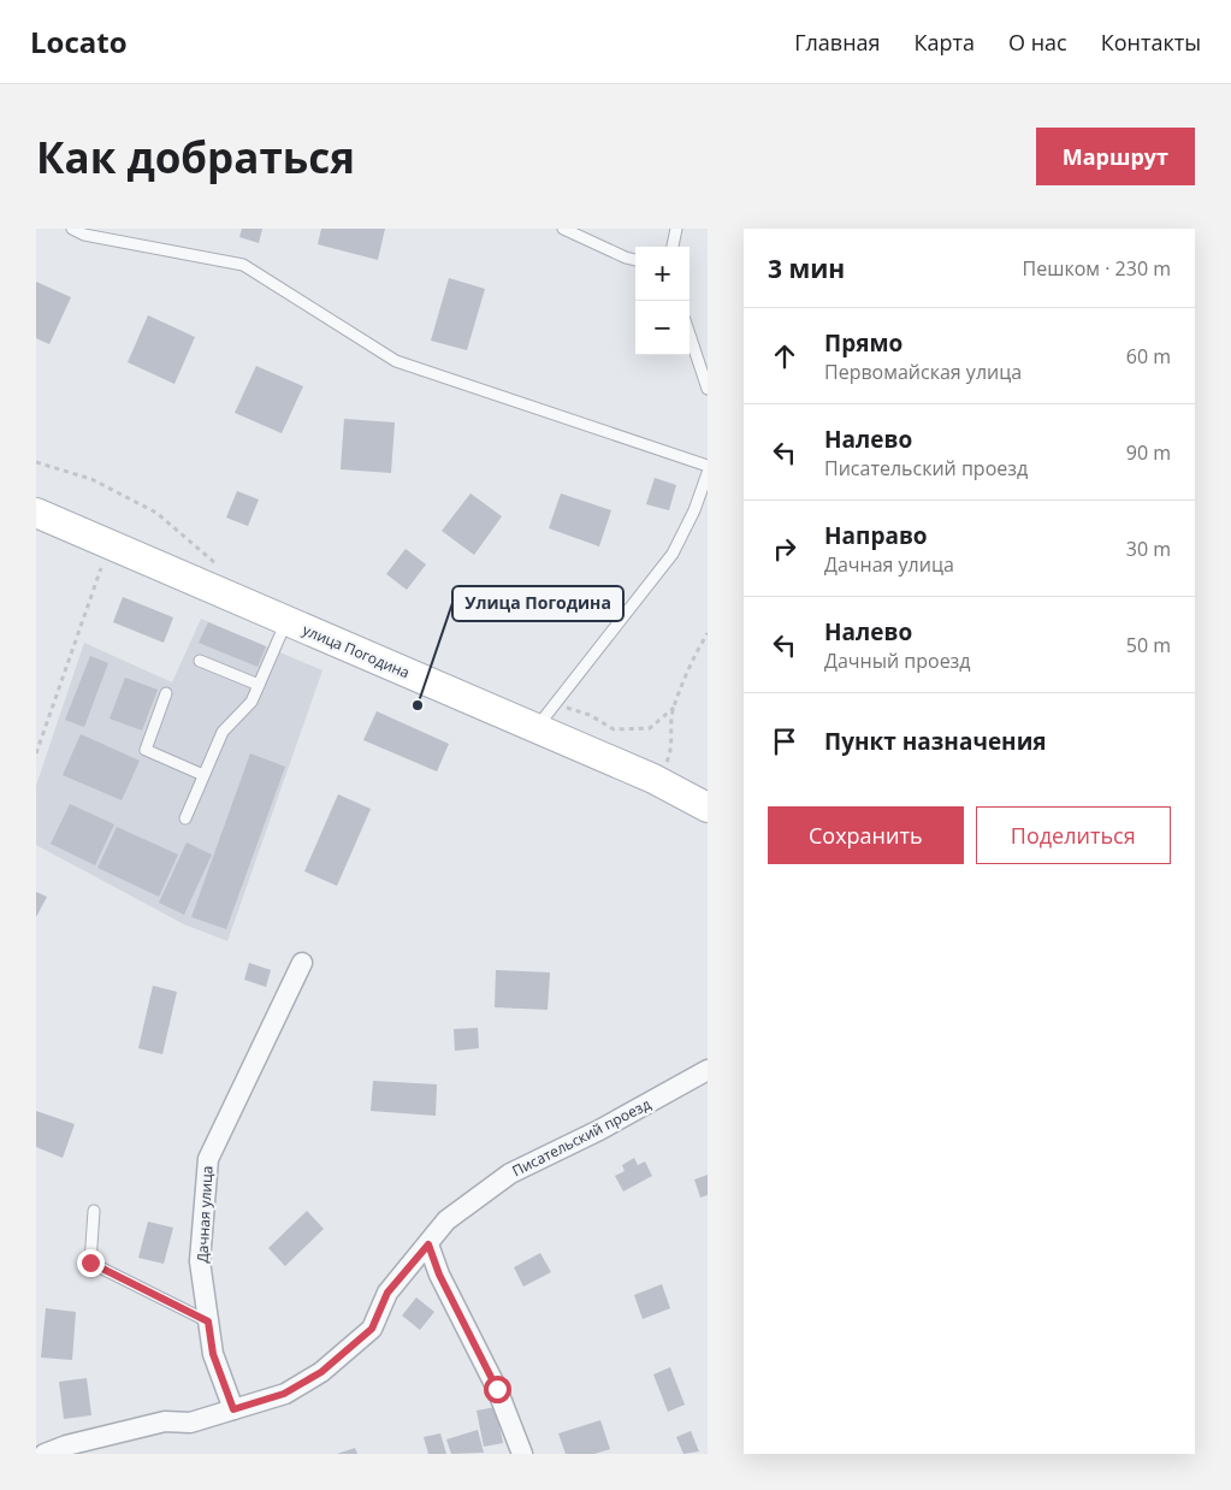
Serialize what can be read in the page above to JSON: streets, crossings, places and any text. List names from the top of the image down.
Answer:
{
  "streets": {
    "main road": ["улица Погодина"],
    "street": ["Писательский проезд", "Дачная улица"]
  },
  "crossings": [
    ["Писательский проезд", "Дачная улица"]
  ],
  "places": ["Улица Погодина"],
  "page": {
    "header": "Locato",
    "nav": [
      "Главная",
      "Карта",
      "О нас",
      "Контакты"
    ],
    "buttons": [
      "Маршрут",
      ["Сохранить", "Поделиться"]
    ],
    "title": "Как добраться",
    "heading": ["3 мин", "Пешком · 230 m"],
    "map_buttons": ["+", "−"],
    "list": [
      ["Прямо", "Первомайская улица", "60 m"],
      ["Налево", "Писательский проезд", "90 m"],
      ["Направо", "Дачная улица", "30 m"],
      ["Налево", "Дачный проезд", "50 m"],
      "Пункт назначения"
    ]
  }
}
